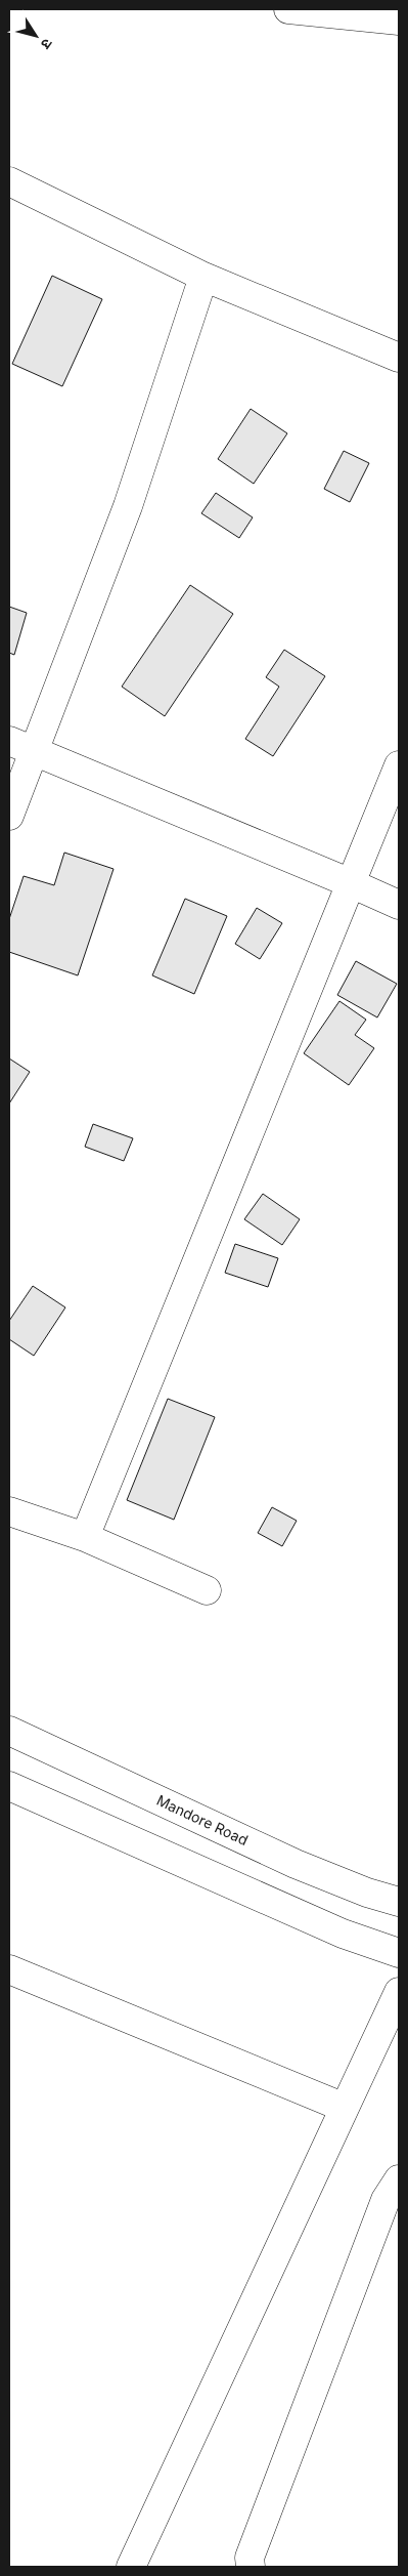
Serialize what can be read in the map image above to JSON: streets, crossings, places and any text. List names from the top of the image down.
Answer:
{
  "streets": {
    "main road": ["Mandore Road"]
  },
  "north": "bottom right"
}
